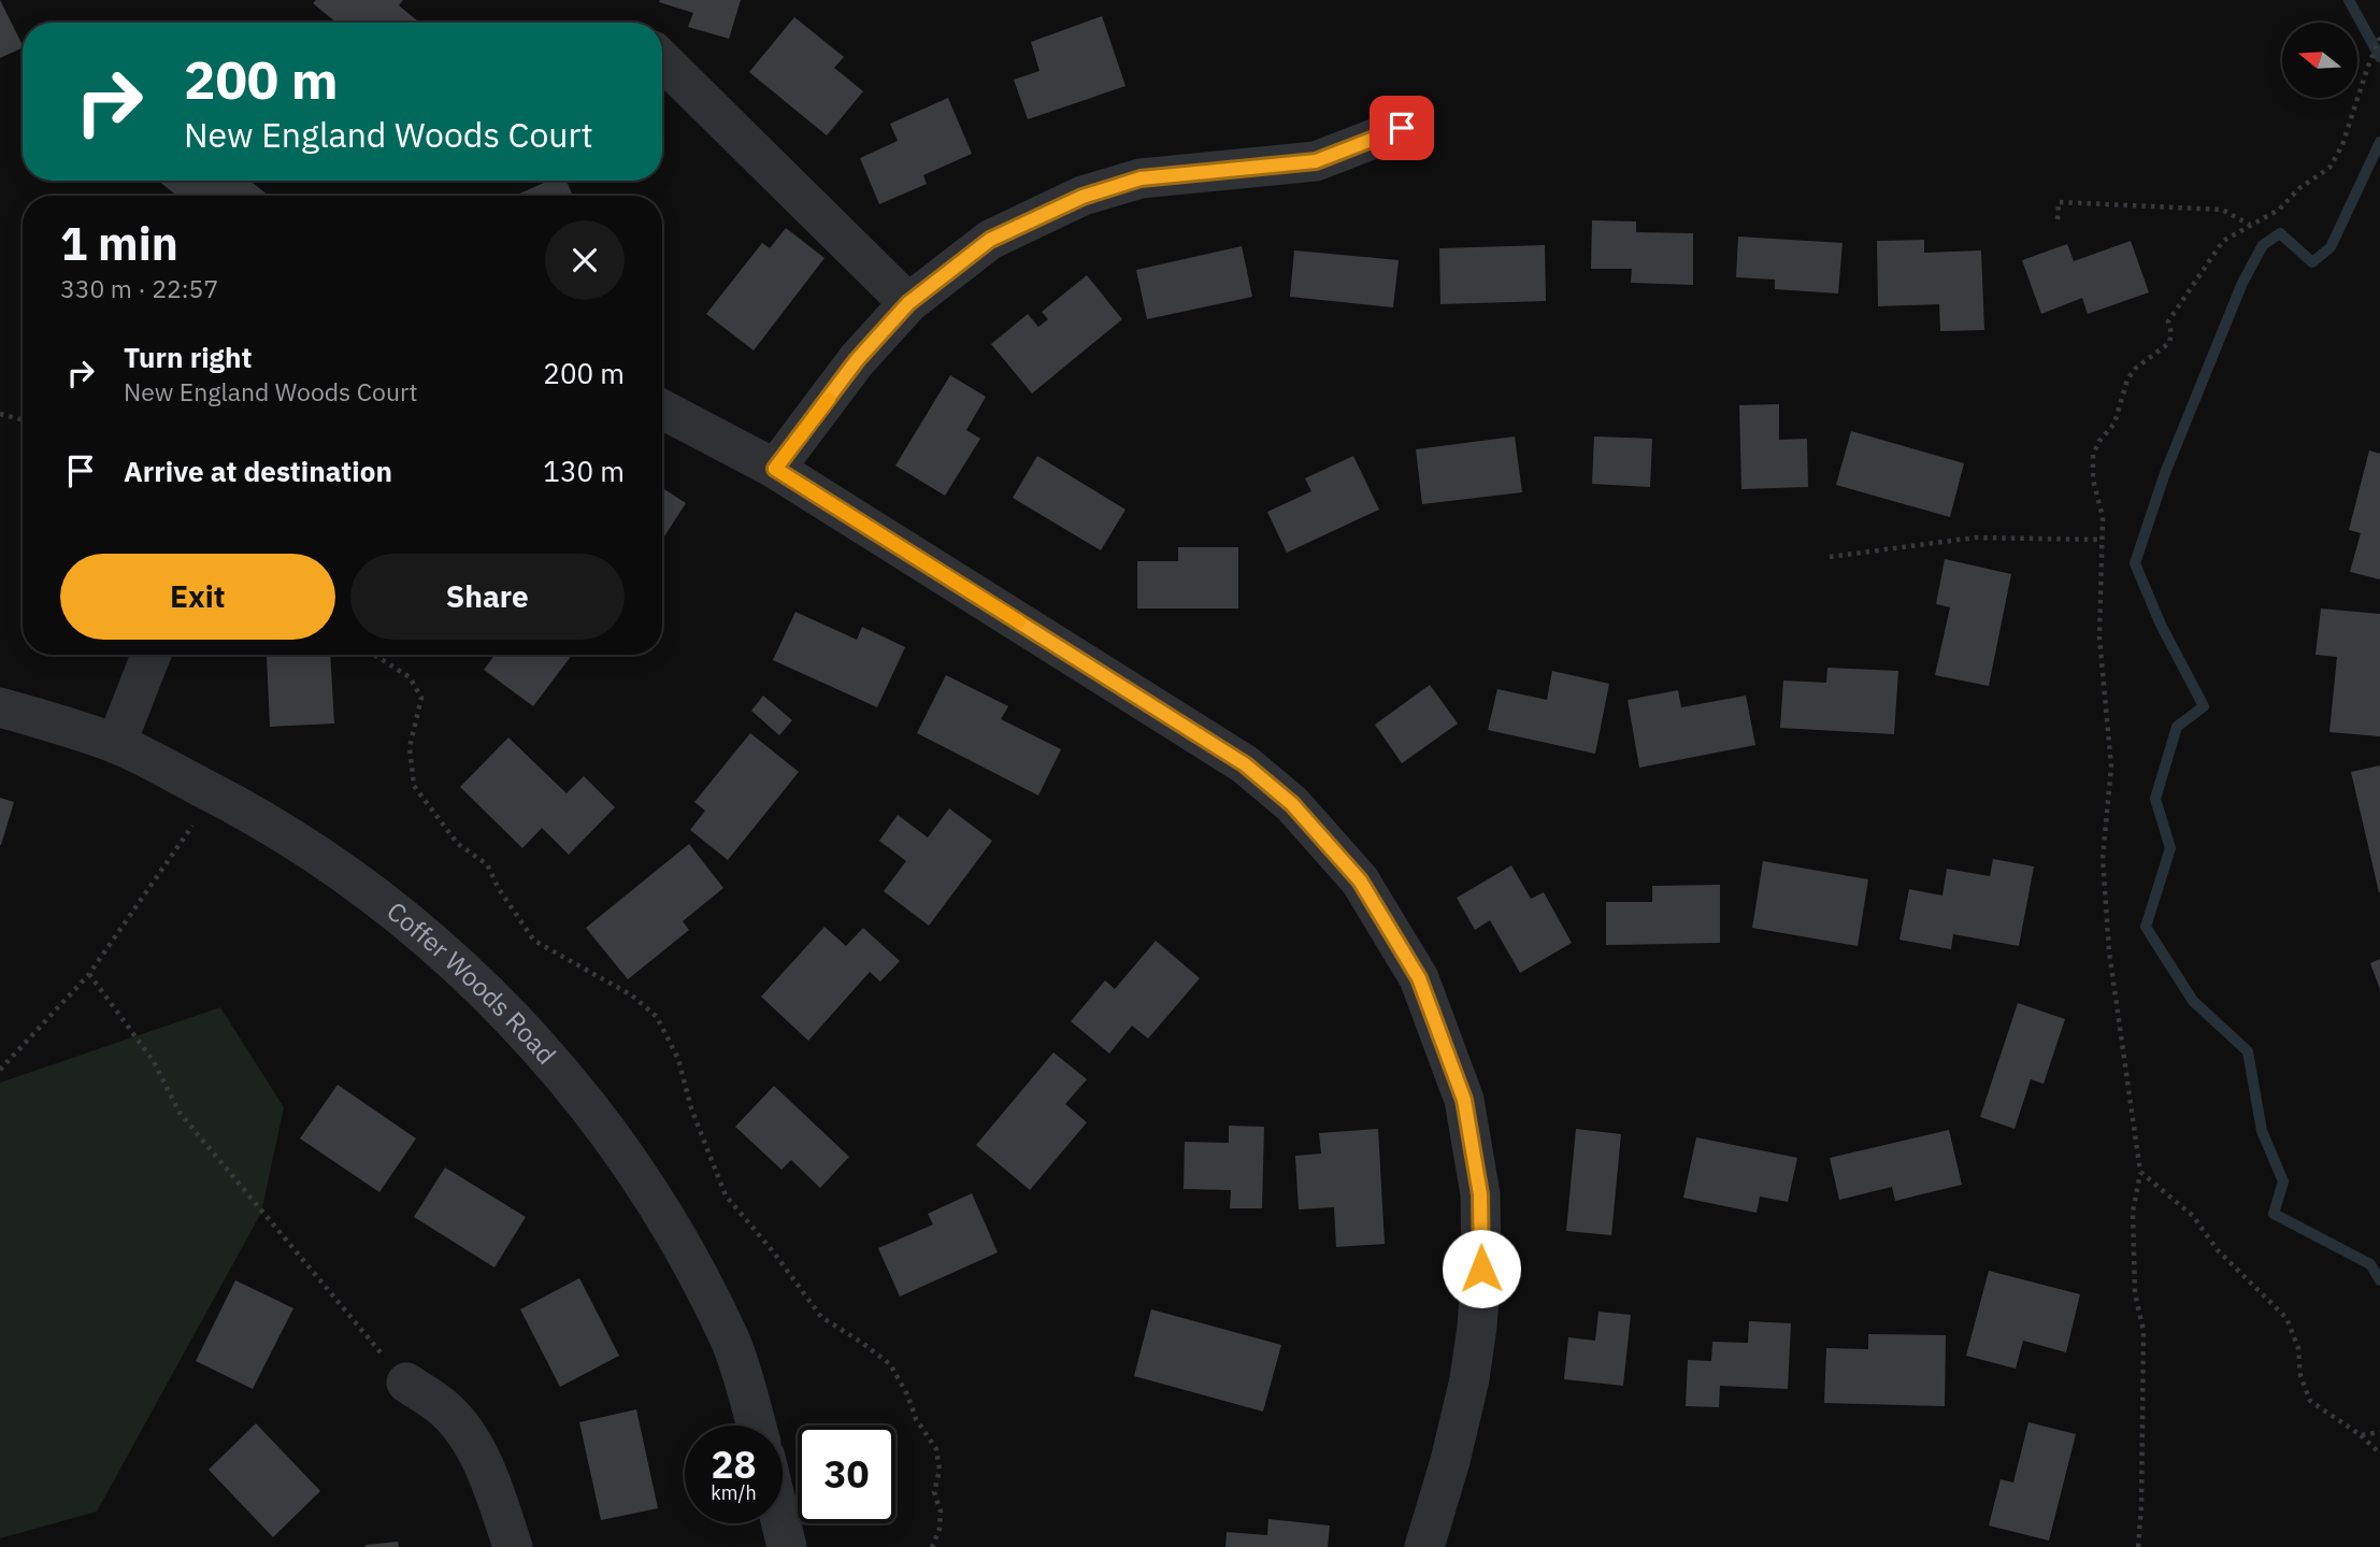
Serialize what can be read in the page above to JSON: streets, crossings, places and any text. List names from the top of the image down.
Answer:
{
  "streets": {
    "street": ["Coffer Woods Road"]
  },
  "north": "left",
  "page": {
    "turn": ["200 m", "New England Woods Court"],
    "heading": ["1 min", "330 m · 22:57"],
    "list": [
      {
        "name": "Turn right",
        "note": "New England Woods Court",
        "value": "200 m"
      },
      {
        "name": "Arrive at destination",
        "value": "130 m"
      }
    ],
    "buttons": ["Exit", "Share"],
    "speed": "28 km/h",
    "limit": "30"
  }
}
